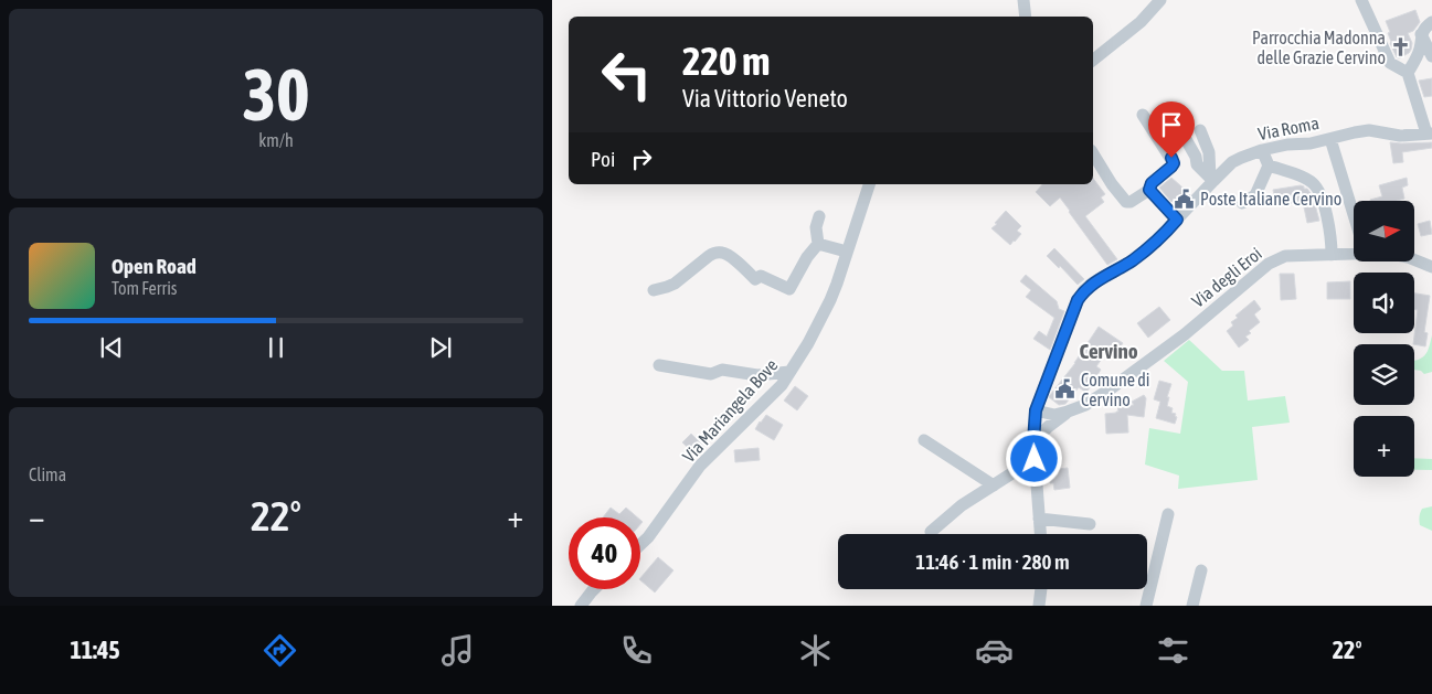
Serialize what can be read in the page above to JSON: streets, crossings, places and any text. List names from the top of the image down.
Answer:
{
  "streets": {
    "street": ["Via Roma", "Via degli Eroi", "Via Mariangela Bove"]
  },
  "crossings": [
    ["Via Roma", "Via degli Eroi"]
  ],
  "districts": ["Cervino"],
  "places": {
    "church": ["Parrocchia Madonna delle Grazie Cervino"],
    "public building": ["Poste Italiane Cervino", "Comune di Cervino"]
  },
  "north": "right",
  "page": {
    "tile": [
      ["30", "km/h"],
      "Clima"
    ],
    "turn": ["220 m", "Via Vittorio Veneto"],
    "then": "Poi",
    "map_buttons": "+",
    "song": ["Open Road", "Tom Ferris"],
    "heat": ["−", "22°", "+"],
    "limit": "40",
    "trip": "11:46 · 1 min · 280 m",
    "tabs": ["11:45", "22°"]
  }
}
